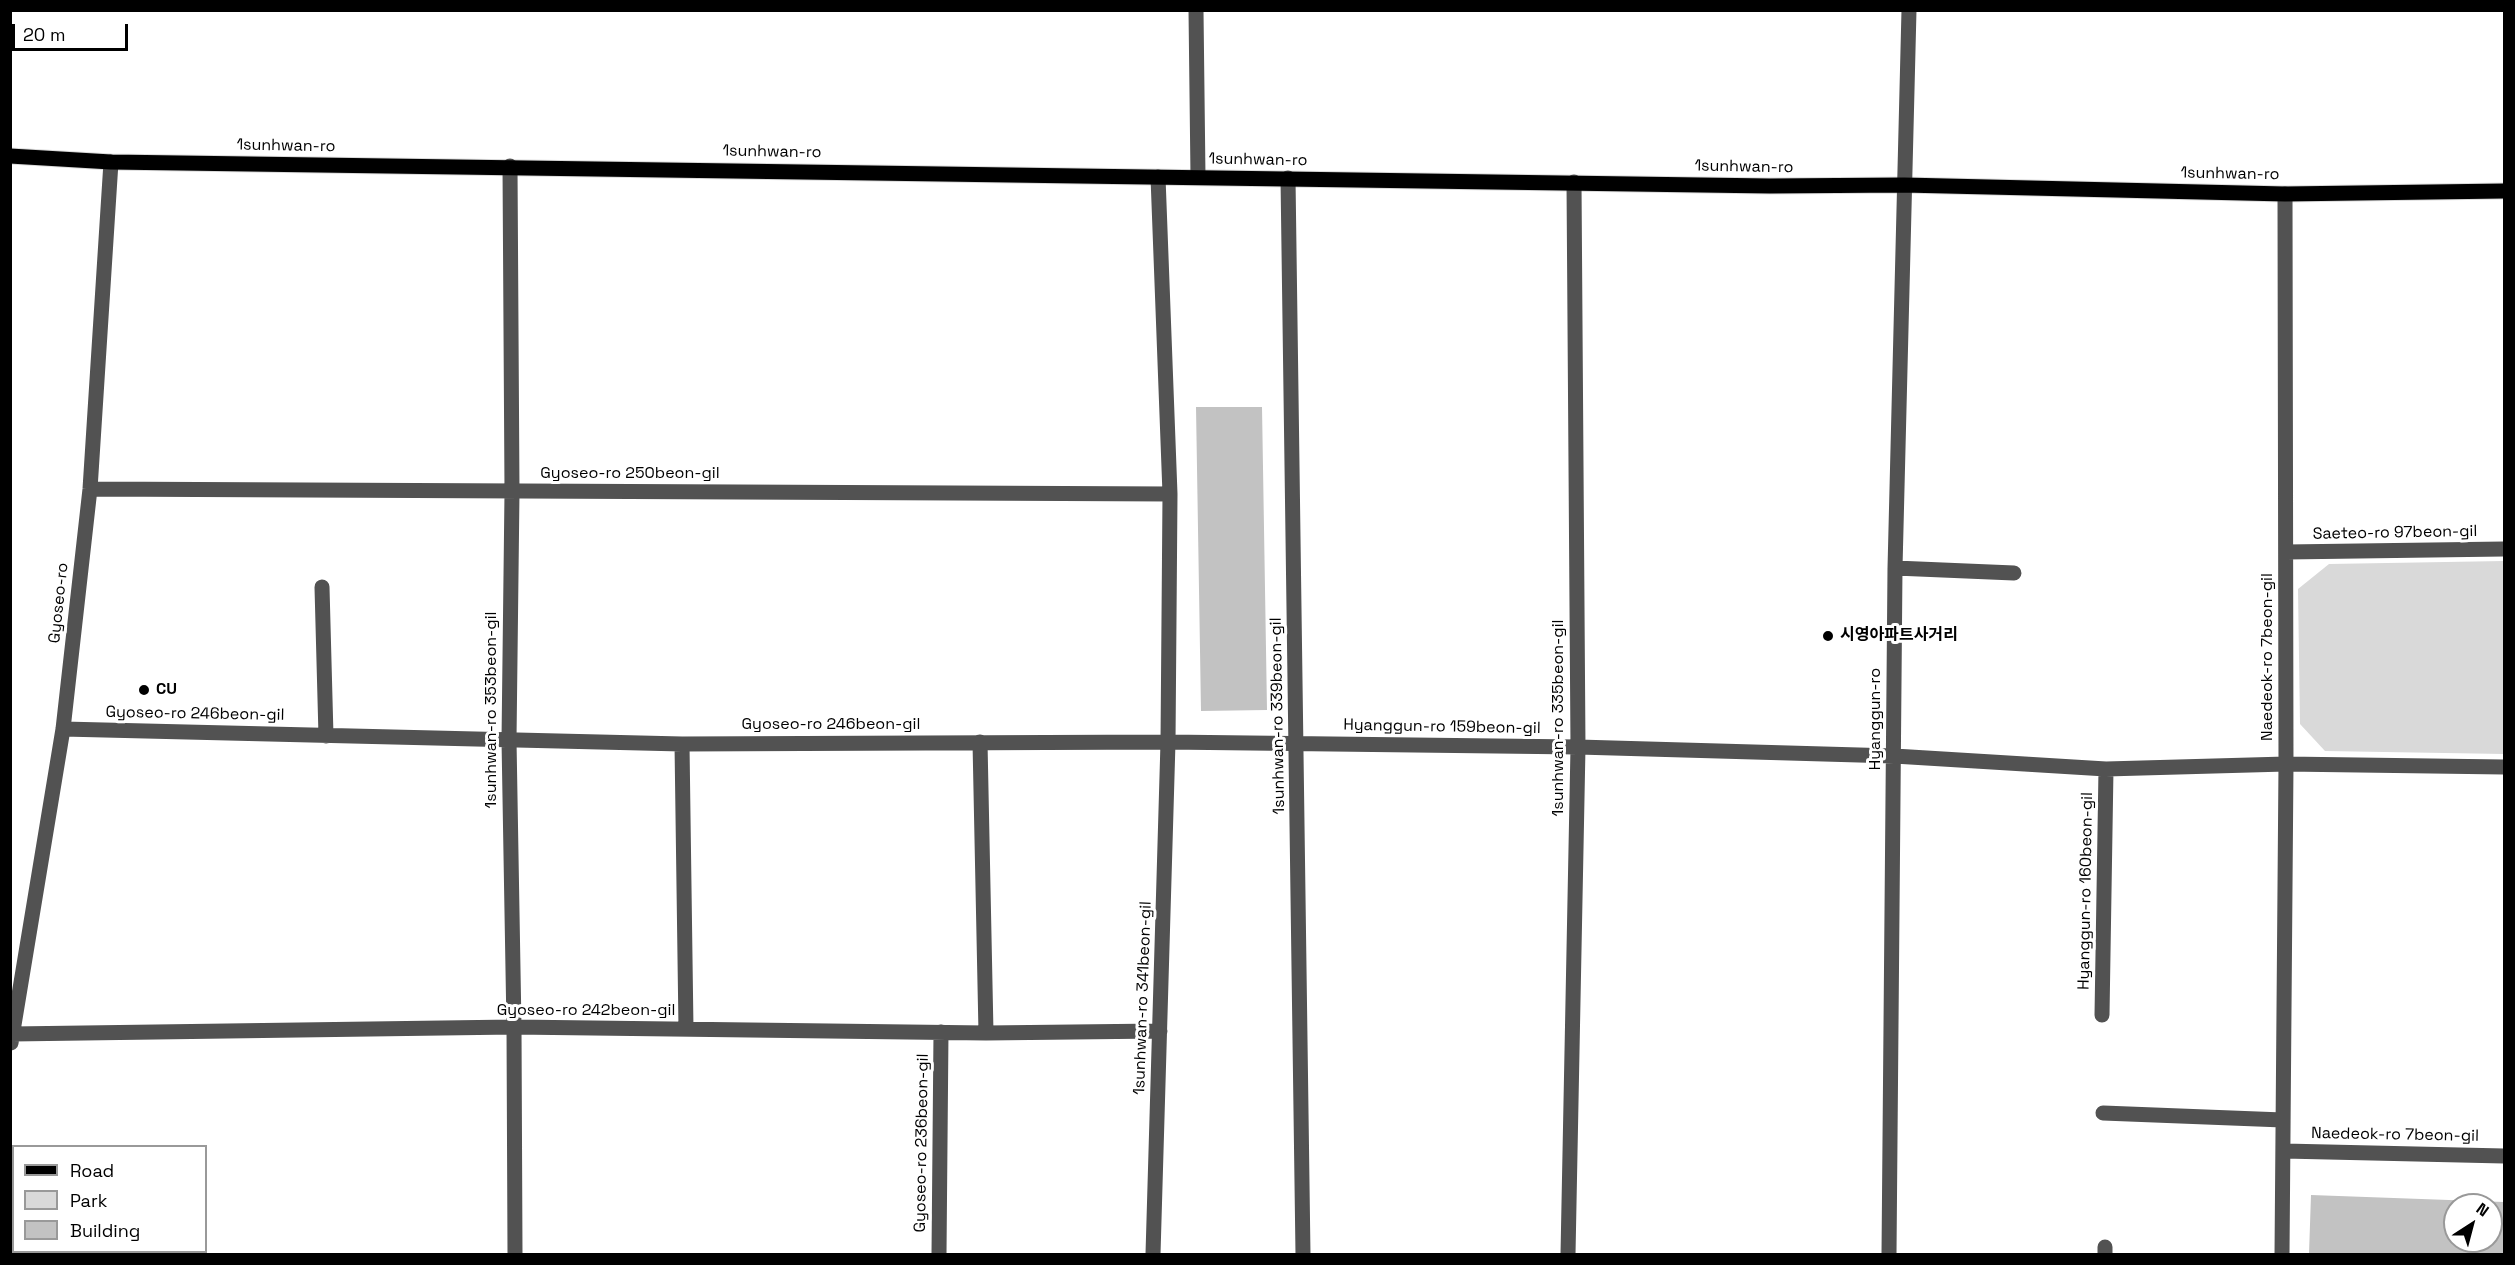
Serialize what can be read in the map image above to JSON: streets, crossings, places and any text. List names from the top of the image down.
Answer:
{
  "streets": {
    "main road": ["1sunhwan-ro"],
    "street": [
      "Gyoseo-ro 250beon-gil",
      "Saeteo-ro 97beon-gil",
      "Gyoseo-ro",
      "Naedeok-ro 7beon-gil",
      "1sunhwan-ro 353beon-gil",
      "Gyoseo-ro 246beon-gil",
      "1sunhwan-ro 339beon-gil",
      "1sunhwan-ro 335beon-gil",
      "Hyanggun-ro",
      "Hyanggun-ro 159beon-gil",
      "Hyanggun-ro 160beon-gil",
      "1sunhwan-ro 341beon-gil",
      "Gyoseo-ro 242beon-gil",
      "Gyoseo-ro 236beon-gil"
    ]
  },
  "crossings": [
    ["1sunhwan-ro", "Gyoseo-ro"],
    ["1sunhwan-ro", "Naedeok-ro 7beon-gil"],
    ["1sunhwan-ro", "1sunhwan-ro 353beon-gil"],
    ["1sunhwan-ro", "1sunhwan-ro 339beon-gil"],
    ["1sunhwan-ro", "1sunhwan-ro 335beon-gil"],
    ["1sunhwan-ro", "Hyanggun-ro"],
    ["1sunhwan-ro", "1sunhwan-ro 341beon-gil"],
    ["Gyoseo-ro 250beon-gil", "Gyoseo-ro"],
    ["Gyoseo-ro 250beon-gil", "1sunhwan-ro 353beon-gil"],
    ["Gyoseo-ro 250beon-gil", "1sunhwan-ro 341beon-gil"],
    ["Saeteo-ro 97beon-gil", "Naedeok-ro 7beon-gil"],
    ["Gyoseo-ro", "Gyoseo-ro 246beon-gil"],
    ["Gyoseo-ro", "Gyoseo-ro 242beon-gil"],
    ["Naedeok-ro 7beon-gil", "Hyanggun-ro 160beon-gil"],
    ["1sunhwan-ro 353beon-gil", "Gyoseo-ro 246beon-gil"],
    ["1sunhwan-ro 353beon-gil", "Gyoseo-ro 242beon-gil"],
    ["Gyoseo-ro 246beon-gil", "Hyanggun-ro 159beon-gil"],
    ["Gyoseo-ro 246beon-gil", "1sunhwan-ro 341beon-gil"],
    ["1sunhwan-ro 339beon-gil", "Hyanggun-ro 159beon-gil"],
    ["1sunhwan-ro 335beon-gil", "Hyanggun-ro 159beon-gil"],
    ["Hyanggun-ro", "Hyanggun-ro 159beon-gil"],
    ["Hyanggun-ro", "Hyanggun-ro 160beon-gil"],
    ["Hyanggun-ro 159beon-gil", "Hyanggun-ro 160beon-gil"],
    ["Hyanggun-ro 159beon-gil", "1sunhwan-ro 341beon-gil"],
    ["1sunhwan-ro 341beon-gil", "Gyoseo-ro 242beon-gil"],
    ["Gyoseo-ro 242beon-gil", "Gyoseo-ro 236beon-gil"]
  ],
  "places": ["시영아파트사거리", "CU"],
  "legend": ["Road", "Park", "Building"],
  "scale_bar": "20 m",
  "north": "top right"
}
